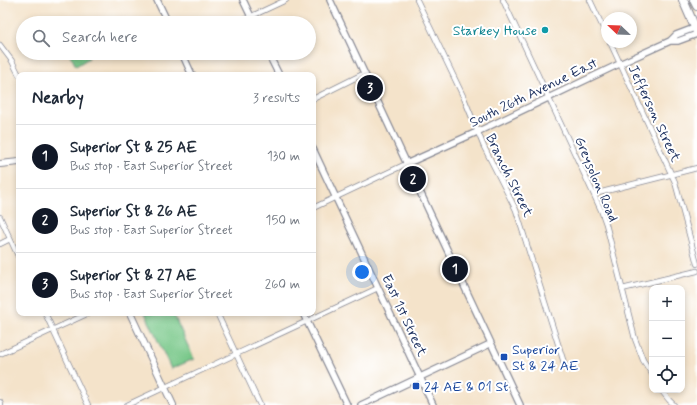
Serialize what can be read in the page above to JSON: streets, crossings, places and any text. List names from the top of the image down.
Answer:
{
  "streets": {
    "street": [
      "South 26th Avenue East",
      "Jefferson Street",
      "Branch Street",
      "Greysolon Road",
      "East 1st Street"
    ]
  },
  "crossings": [
    ["South 26th Avenue East", "Jefferson Street"],
    ["South 26th Avenue East", "Branch Street"],
    ["South 26th Avenue East", "Greysolon Road"]
  ],
  "places": {
    "other": ["Starkey House"],
    "transit": ["Superior St & 24 AE", "24 AE & 01 St"]
  },
  "north": "top left",
  "page": {
    "search": "Search here",
    "heading": ["Nearby", "3 results"],
    "pins": ["3", "2", "1"],
    "list": [
      {
        "mark": "1",
        "name": "Superior St & 25 AE",
        "note": "Bus stop · East Superior Street",
        "value": "130 m"
      },
      {
        "mark": "2",
        "name": "Superior St & 26 AE",
        "note": "Bus stop · East Superior Street",
        "value": "150 m"
      },
      {
        "mark": "3",
        "name": "Superior St & 27 AE",
        "note": "Bus stop · East Superior Street",
        "value": "260 m"
      }
    ],
    "map_buttons": ["+", "−"]
  }
}
